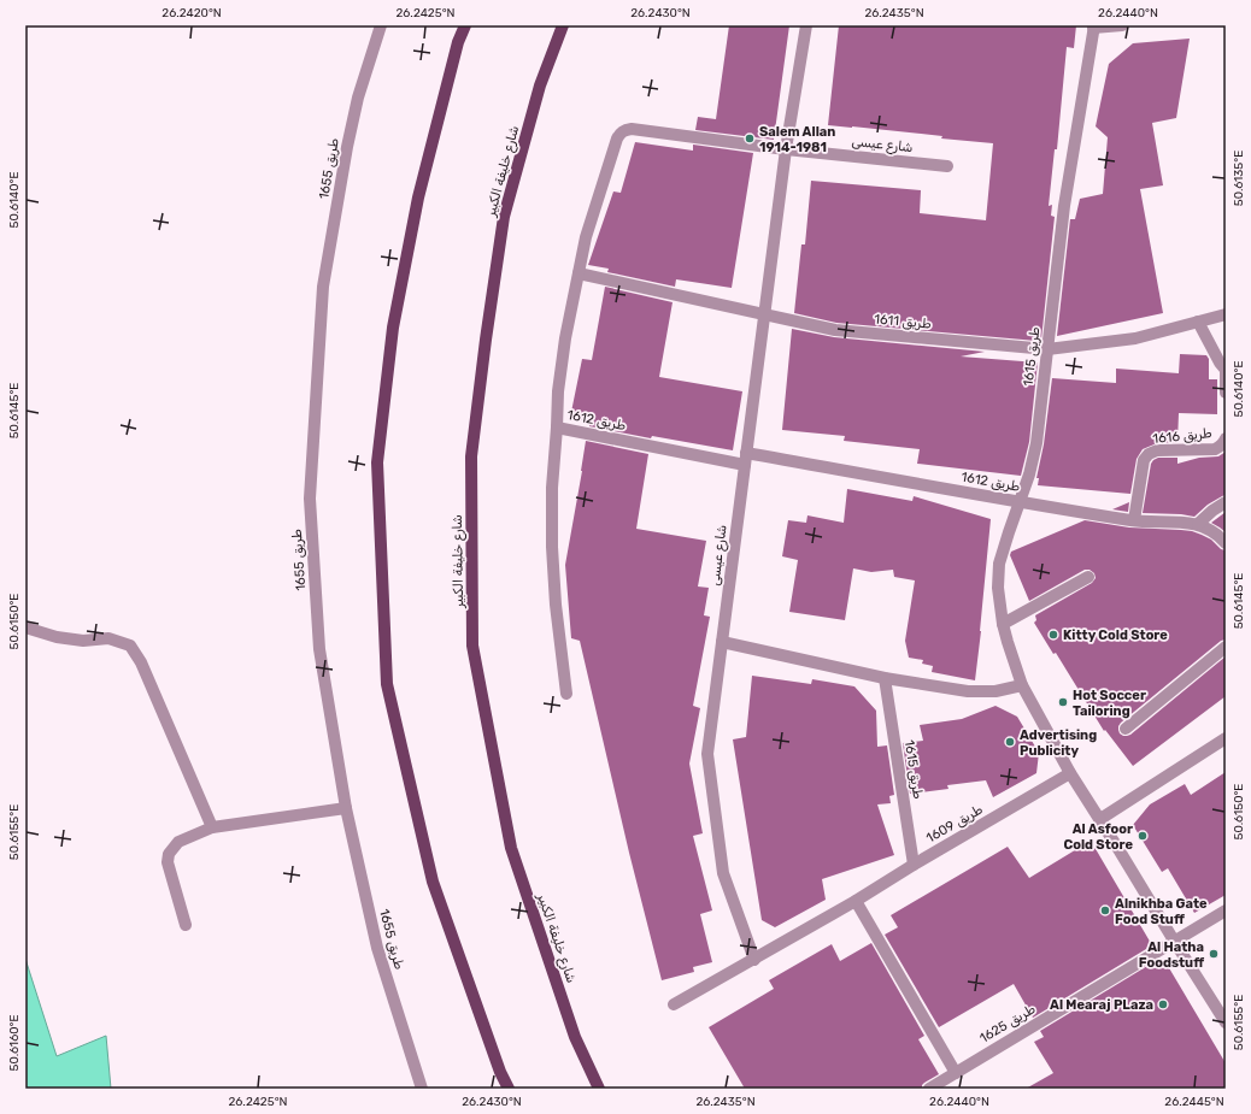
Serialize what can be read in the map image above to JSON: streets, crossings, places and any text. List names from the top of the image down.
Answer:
{
  "streets": {
    "main road": ["شارع خليفة الكبير"],
    "street": [
      "شارع عيسى",
      "طريق 1655",
      "طريق 1611",
      "طريق 1615",
      "طريق 1612",
      "طريق 1616",
      "طريق 1609",
      "طريق 1625"
    ]
  },
  "crossings": [
    ["شارع عيسى", "طريق 1611"],
    ["شارع عيسى", "طريق 1612"],
    ["شارع عيسى", "طريق 1609"],
    ["طريق 1611", "طريق 1615"],
    ["طريق 1615", "طريق 1612"],
    ["طريق 1615", "طريق 1609"],
    ["طريق 1615", "طريق 1625"],
    ["طريق 1612", "طريق 1616"]
  ],
  "places": [
    "Salem Allan 1914-1981",
    "Kitty Cold Store",
    "Hot Soccer Tailoring",
    "Advertising Publicity",
    "Al Asfoor Cold Store",
    "Alnikhba Gate Food Stuff",
    "Al Hatha Foodstuff",
    "Al Mearaj PLaza"
  ],
  "coordinates": [
    "26.2420°N",
    "26.2425°N",
    "26.2430°N",
    "26.2435°N",
    "26.2440°N",
    "50.6135°E",
    "50.6140°E",
    "50.6145°E",
    "50.6150°E",
    "50.6155°E",
    "50.6160°E",
    "26.2445°N"
  ]
}
